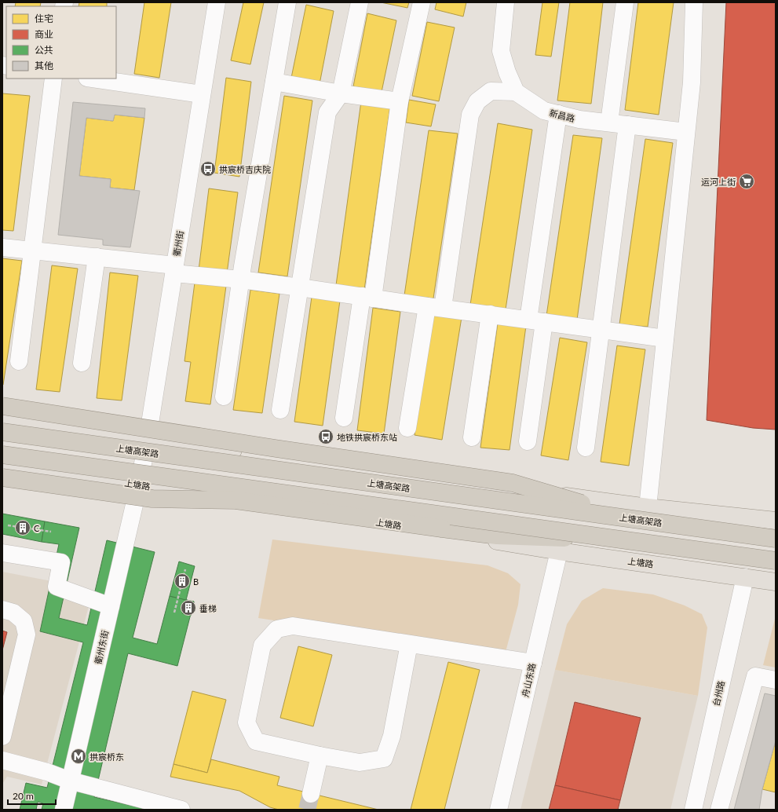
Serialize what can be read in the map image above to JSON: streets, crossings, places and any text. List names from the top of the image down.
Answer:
{
  "streets": {
    "highway": ["上塘高架路"],
    "main road": ["上塘路"],
    "street": [
      "新昌路",
      "衢州街",
      "衢州东街",
      "舟山东路",
      "台州路"
    ]
  },
  "crossings": [
    ["衢州街", "上塘路"],
    ["衢州街", "衢州东街"],
    ["上塘路", "衢州东街"],
    ["上塘路", "舟山东路"],
    ["上塘路", "台州路"]
  ],
  "places": {
    "bus stop": ["拱宸桥吉庆院", "地铁拱宸桥东站"],
    "supermarket": ["运河上街"],
    "building": ["C", "B", "垂梯"],
    "metro station": ["拱宸桥东"]
  },
  "legend": [
    "住宅",
    "商业",
    "公共",
    "其他"
  ],
  "scale_bar": "20 m"
}
